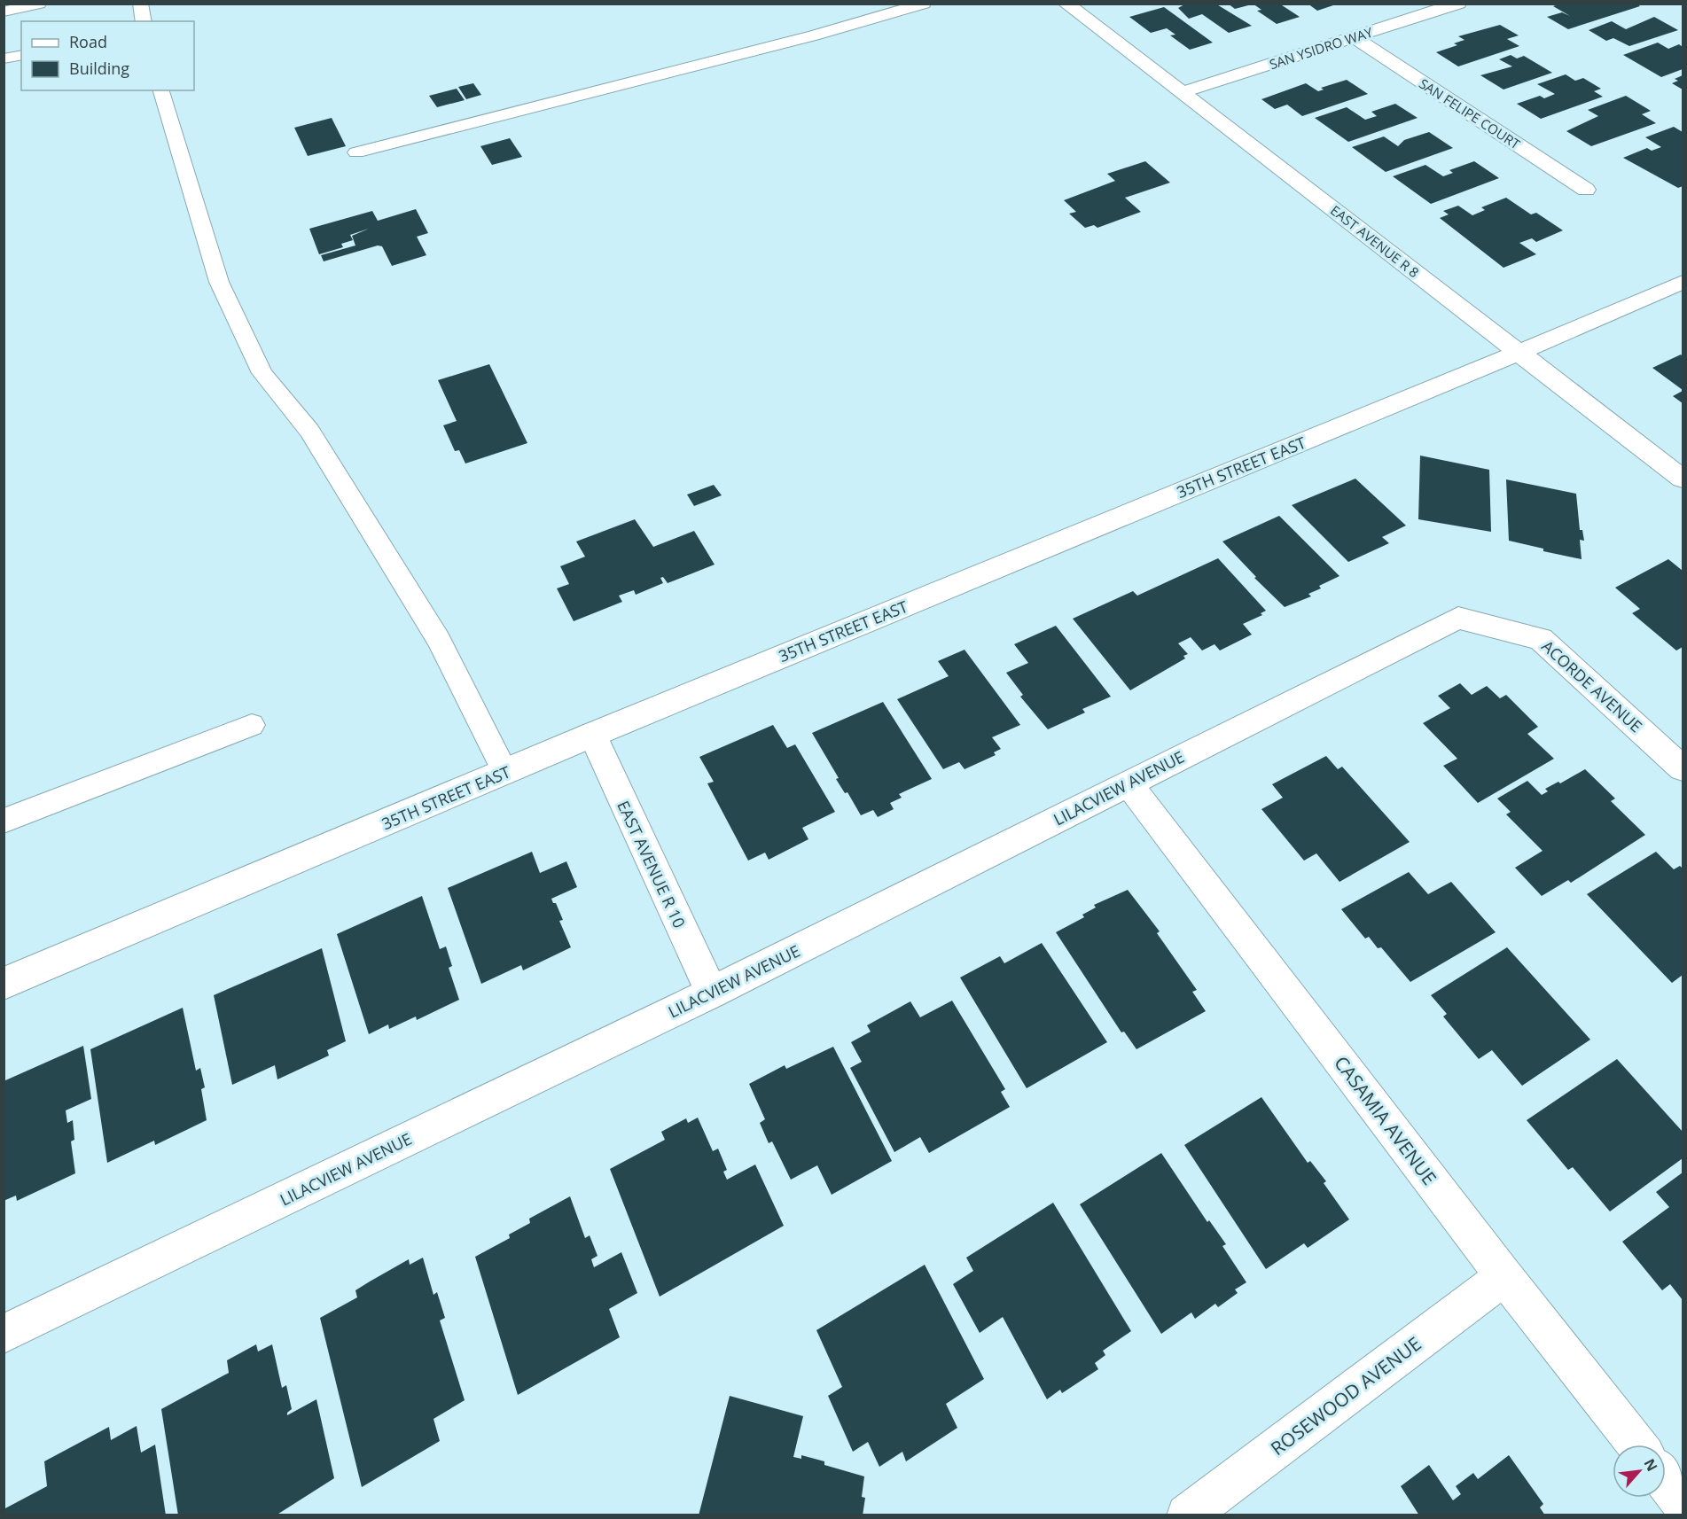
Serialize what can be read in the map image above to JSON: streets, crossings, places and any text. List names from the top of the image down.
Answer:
{
  "streets": {
    "street": [
      "SAN YSIDRO WAY",
      "SAN FELIPE COURT",
      "EAST AVENUE R 8",
      "35TH STREET EAST",
      "ACORDE AVENUE",
      "LILACVIEW AVENUE",
      "EAST AVENUE R 10",
      "CASAMIA AVENUE",
      "ROSEWOOD AVENUE"
    ]
  },
  "crossings": [
    ["SAN YSIDRO WAY", "SAN FELIPE COURT"],
    ["SAN YSIDRO WAY", "EAST AVENUE R 8"],
    ["EAST AVENUE R 8", "35TH STREET EAST"],
    ["35TH STREET EAST", "EAST AVENUE R 10"],
    ["ACORDE AVENUE", "LILACVIEW AVENUE"],
    ["LILACVIEW AVENUE", "EAST AVENUE R 10"],
    ["LILACVIEW AVENUE", "CASAMIA AVENUE"],
    ["CASAMIA AVENUE", "ROSEWOOD AVENUE"]
  ],
  "legend": ["Road", "Building"],
  "north": "top right"
}
